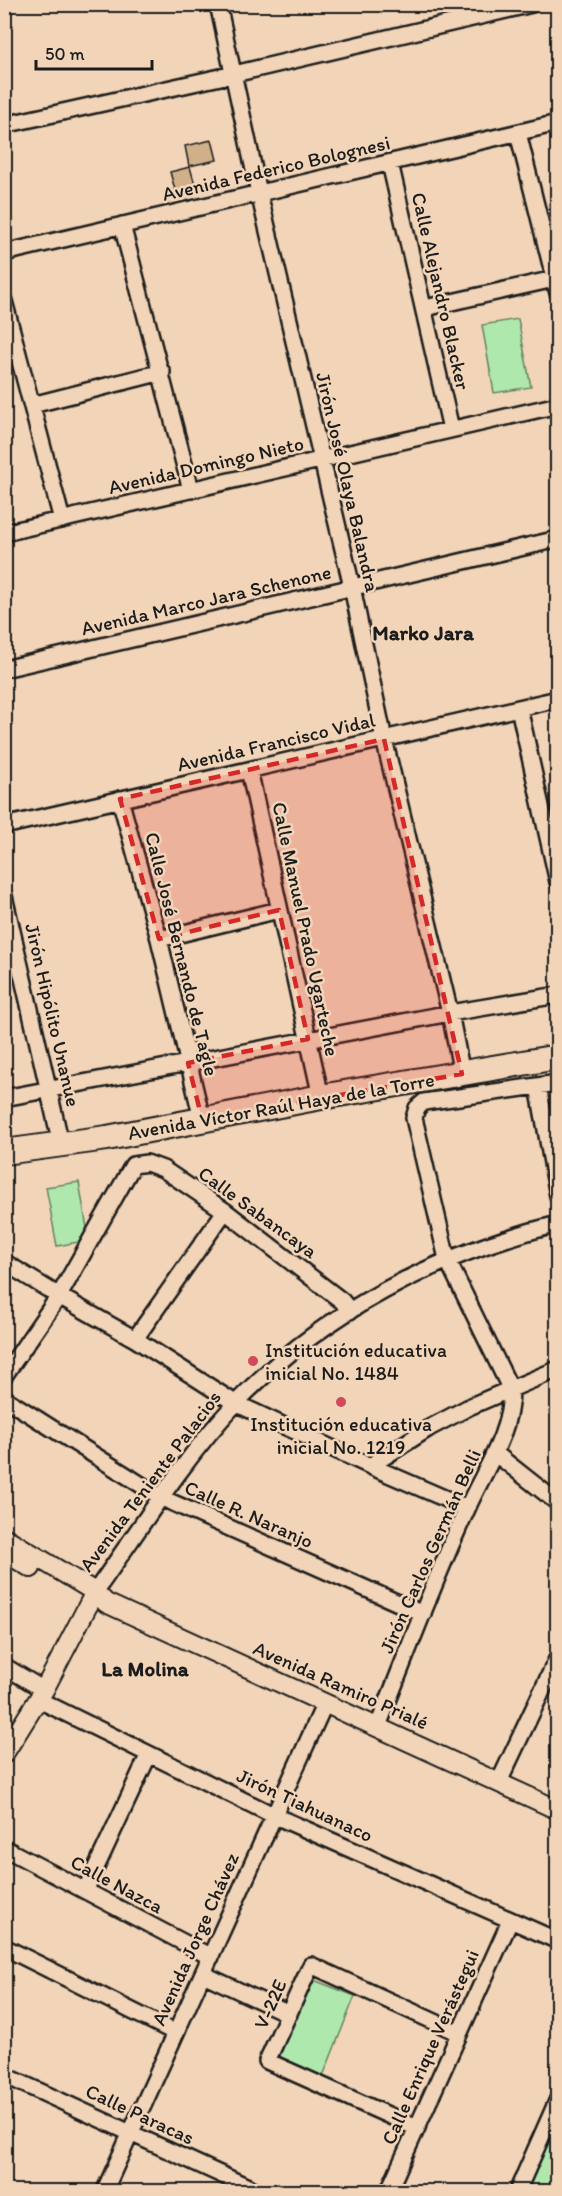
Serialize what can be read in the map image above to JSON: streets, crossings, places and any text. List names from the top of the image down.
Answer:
{
  "streets": {
    "main road": ["Avenida Víctor Raúl Haya de la Torre"],
    "street": [
      "Avenida Federico Bolognesi",
      "Calle Alejandro Blacker",
      "Avenida Domingo Nieto",
      "Jirón José Olaya Balandra",
      "Avenida Marco Jara Schenone",
      "Avenida Francisco Vidal",
      "Calle Manuel Prado Ugarteche",
      "Calle José Bernando de Tagle",
      "Jirón Hipólito Unanue",
      "Calle Sabancaya",
      "Avenida Teniente Palacios",
      "Calle R. Naranjo",
      "Jirón Carlos Germán Belli",
      "Avenida Ramiro Prialé",
      "Jirón Tiahuanaco",
      "Calle Nazca",
      "Avenida Jorge Chávez",
      "V-22E",
      "Calle Enrique Verástegui",
      "Calle Paracas"
    ]
  },
  "crossings": [
    ["Avenida Federico Bolognesi", "Calle Alejandro Blacker"],
    ["Avenida Federico Bolognesi", "Jirón José Olaya Balandra"],
    ["Calle Alejandro Blacker", "Avenida Domingo Nieto"],
    ["Avenida Domingo Nieto", "Jirón José Olaya Balandra"],
    ["Jirón José Olaya Balandra", "Avenida Marco Jara Schenone"],
    ["Jirón José Olaya Balandra", "Avenida Francisco Vidal"],
    ["Jirón José Olaya Balandra", "Avenida Víctor Raúl Haya de la Torre"],
    ["Avenida Francisco Vidal", "Calle Manuel Prado Ugarteche"],
    ["Avenida Francisco Vidal", "Calle José Bernando de Tagle"],
    ["Calle Manuel Prado Ugarteche", "Avenida Víctor Raúl Haya de la Torre"],
    ["Calle José Bernando de Tagle", "Avenida Víctor Raúl Haya de la Torre"],
    ["Jirón Hipólito Unanue", "Avenida Víctor Raúl Haya de la Torre"],
    ["Calle Sabancaya", "Avenida Teniente Palacios"],
    ["Avenida Teniente Palacios", "Calle R. Naranjo"],
    ["Avenida Teniente Palacios", "Avenida Ramiro Prialé"],
    ["Avenida Teniente Palacios", "Jirón Tiahuanaco"],
    ["Calle R. Naranjo", "Jirón Carlos Germán Belli"],
    ["Jirón Carlos Germán Belli", "Avenida Ramiro Prialé"],
    ["Avenida Ramiro Prialé", "Avenida Jorge Chávez"],
    ["Jirón Tiahuanaco", "Avenida Jorge Chávez"],
    ["Jirón Tiahuanaco", "Calle Enrique Verástegui"],
    ["Calle Nazca", "Avenida Jorge Chávez"],
    ["Avenida Jorge Chávez", "Calle Paracas"],
    ["V-22E", "Calle Enrique Verástegui"]
  ],
  "districts": ["Marko Jara", "La Molina"],
  "places": ["Institución educativa inicial No. 1484", "Institución educativa inicial No. 1219"],
  "scale_bar": "50 m"
}
